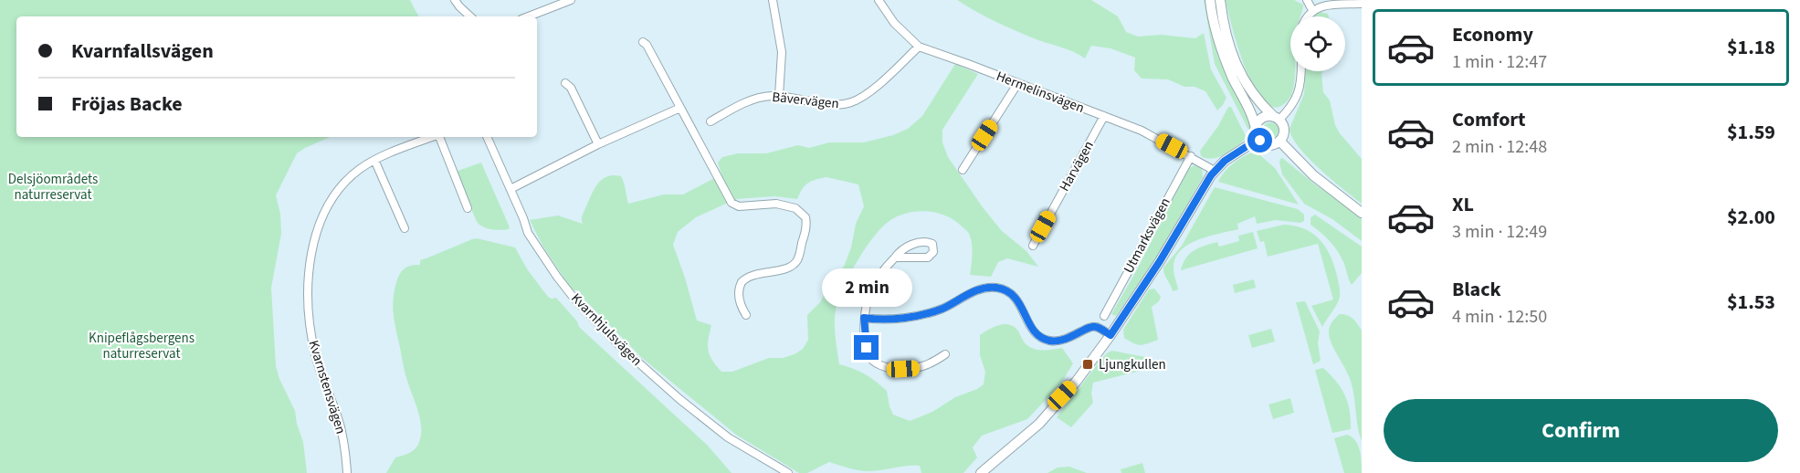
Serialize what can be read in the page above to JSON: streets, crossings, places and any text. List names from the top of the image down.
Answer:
{
  "streets": {
    "street": [
      "Hermelinsvägen",
      "Bävervägen",
      "Harvägen",
      "Utmarksvägen",
      "Kvarnhjulsvägen",
      "Kvarnstensvägen"
    ]
  },
  "crossings": [
    ["Hermelinsvägen", "Bävervägen"],
    ["Hermelinsvägen", "Harvägen"],
    ["Hermelinsvägen", "Utmarksvägen"]
  ],
  "parks": ["Delsjöområdets naturreservat", "Knipeflågsbergens naturreservat"],
  "places": {
    "transit": ["Ljungkullen"]
  },
  "page": {
    "list": [
      {
        "name": "Economy",
        "note": "1 min · 12:47",
        "value": "$1.18"
      },
      {
        "name": "Comfort",
        "note": "2 min · 12:48",
        "value": "$1.59"
      },
      {
        "name": "XL",
        "note": "3 min · 12:49",
        "value": "$2.00"
      },
      {
        "name": "Black",
        "note": "4 min · 12:50",
        "value": "$1.53"
      }
    ],
    "banner": ["Kvarnfallsvägen", "Fröjas Backe"],
    "bubble": "2 min",
    "buttons": "Confirm"
  }
}
